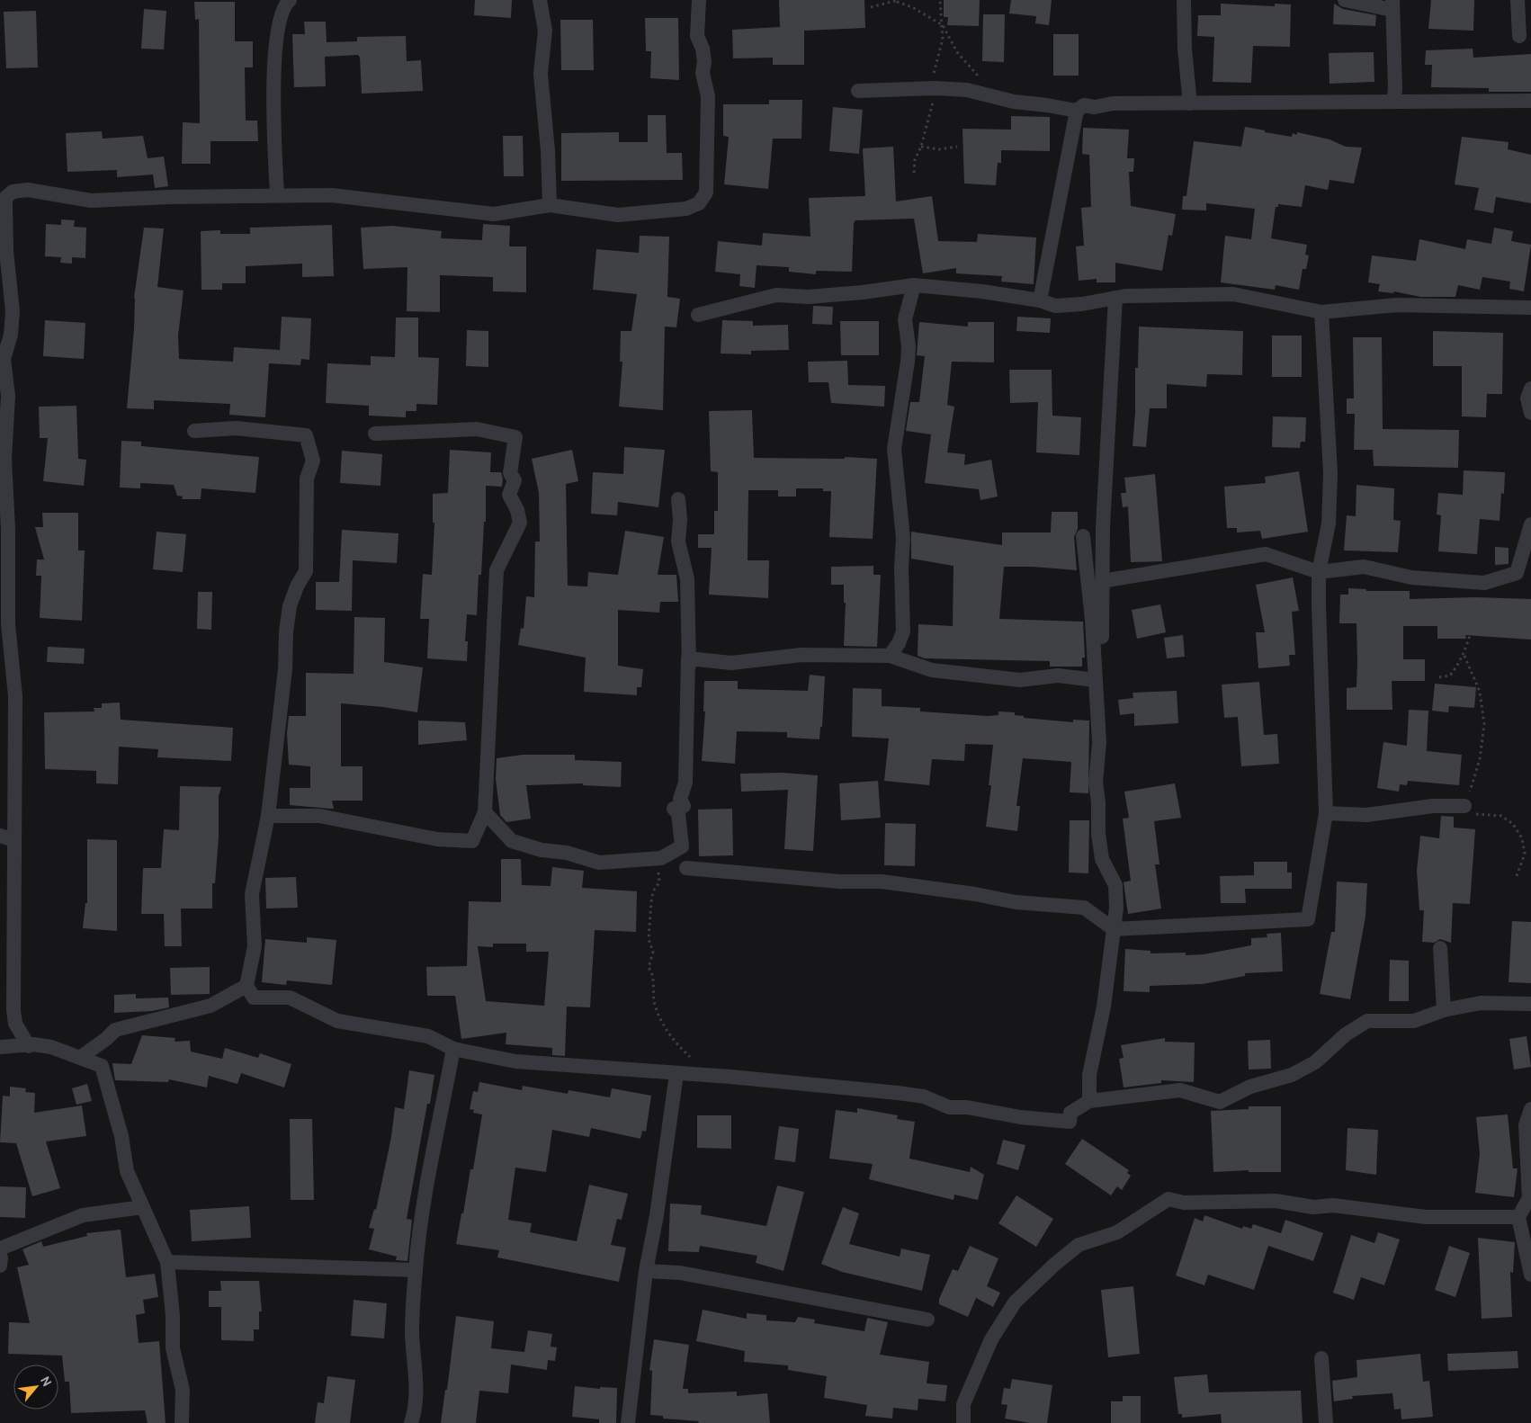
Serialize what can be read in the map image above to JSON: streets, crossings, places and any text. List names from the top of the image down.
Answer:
{
  "north": "top right"
}
